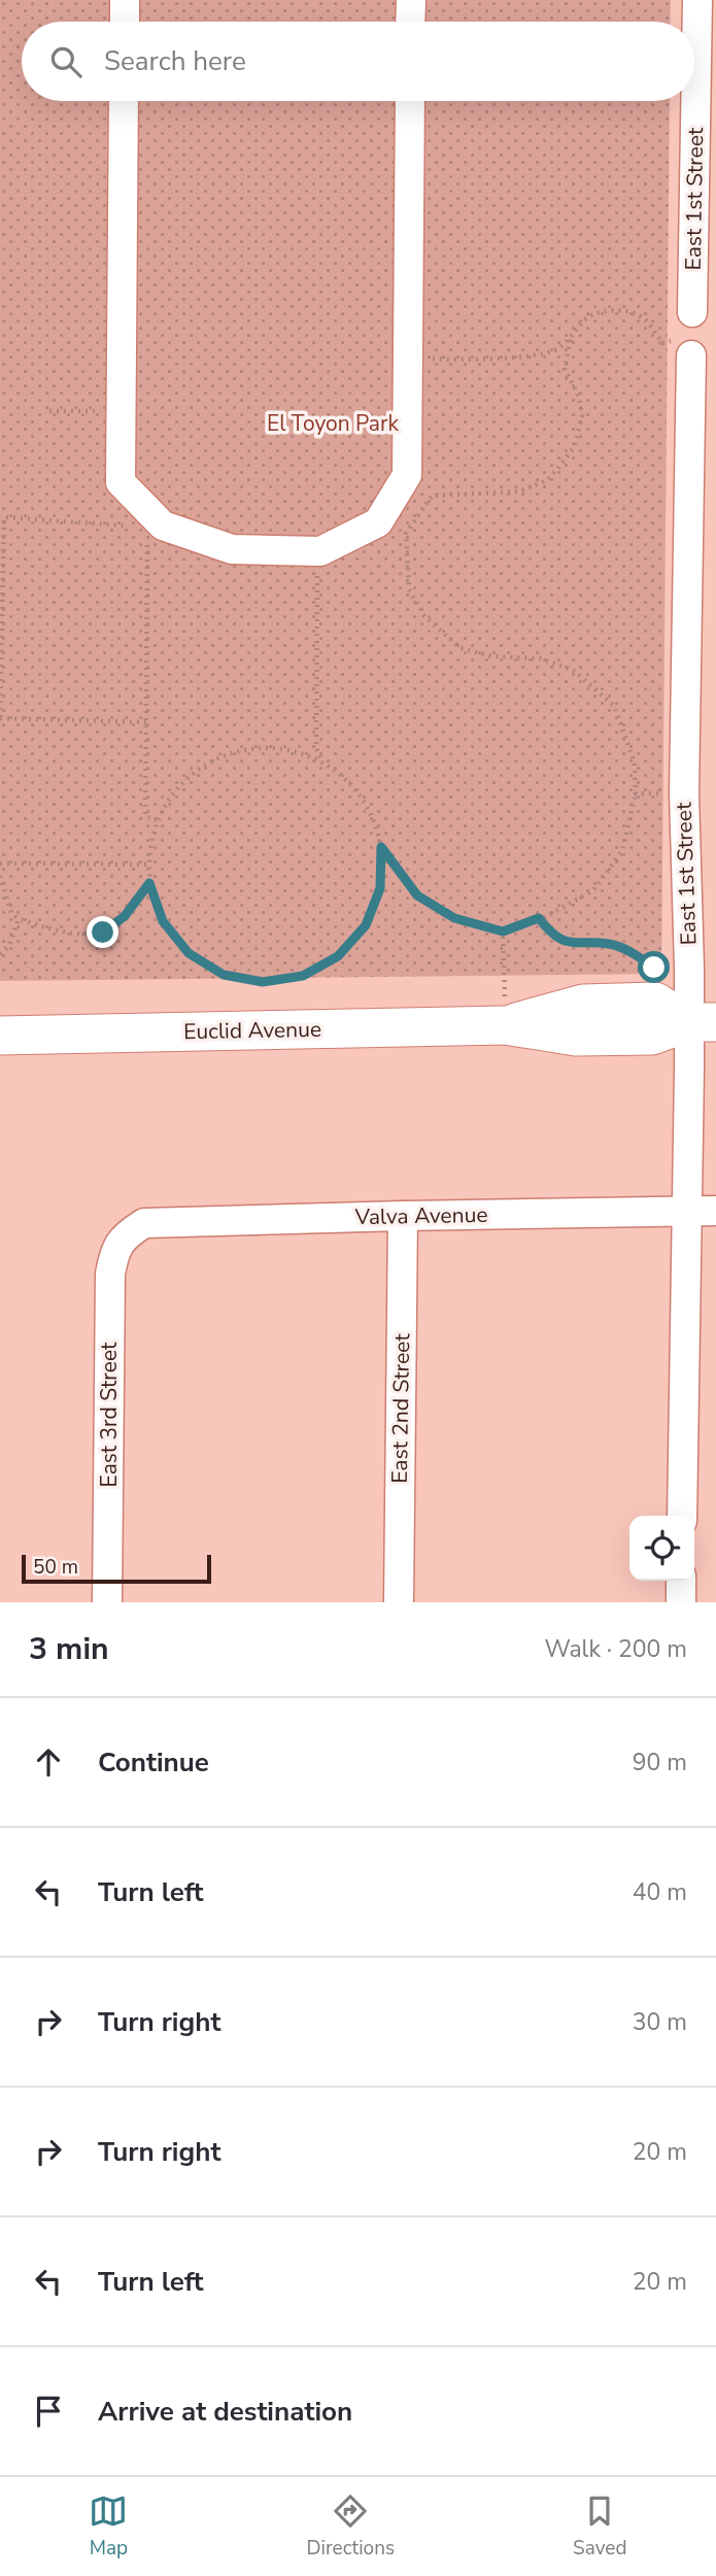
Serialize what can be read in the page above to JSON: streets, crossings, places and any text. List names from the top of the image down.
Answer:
{
  "streets": {
    "main road": ["Euclid Avenue"],
    "street": [
      "East 1st Street",
      "Valva Avenue",
      "East 2nd Street",
      "East 3rd Street"
    ]
  },
  "crossings": [
    ["East 1st Street", "Euclid Avenue"],
    ["East 1st Street", "Valva Avenue"],
    ["Valva Avenue", "East 2nd Street"],
    ["Valva Avenue", "East 3rd Street"]
  ],
  "parks": ["El Toyon Park"],
  "scale_bar": "50 m",
  "page": {
    "search": "Search here",
    "scale": "50 m",
    "heading": ["3 min", "Walk · 200 m"],
    "list": [
      ["Continue", "90 m"],
      ["Turn left", "40 m"],
      ["Turn right", "30 m"],
      ["Turn right", "20 m"],
      ["Turn left", "20 m"],
      "Arrive at destination"
    ],
    "nav": ["Map", "Directions", "Saved"]
  }
}
